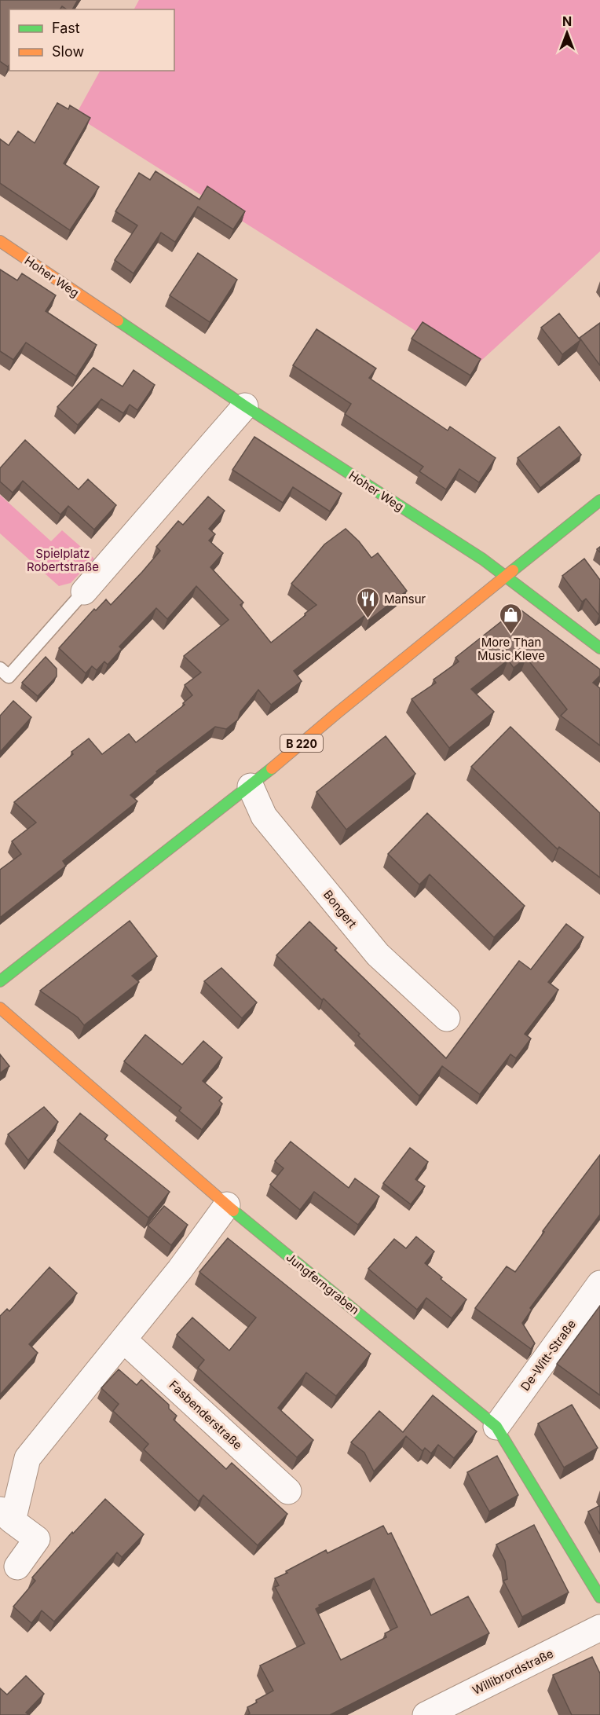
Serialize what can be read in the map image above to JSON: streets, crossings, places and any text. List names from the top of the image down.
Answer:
{
  "streets": {
    "street": [
      "Hoher Weg",
      "B 220",
      "Bongert",
      "Jungferngraben",
      "De-Witt-Straße",
      "Fasbenderstraße",
      "Willibrordstraße"
    ]
  },
  "crossings": [
    ["Hoher Weg", "B 220"],
    ["B 220", "Bongert"],
    ["Jungferngraben", "De-Witt-Straße"]
  ],
  "parks": ["Spielplatz Robertstraße"],
  "places": {
    "restaurant": ["Mansur"],
    "shop": ["More Than Music Kleve"]
  },
  "legend": ["Fast", "Slow"],
  "north": "top"
}
